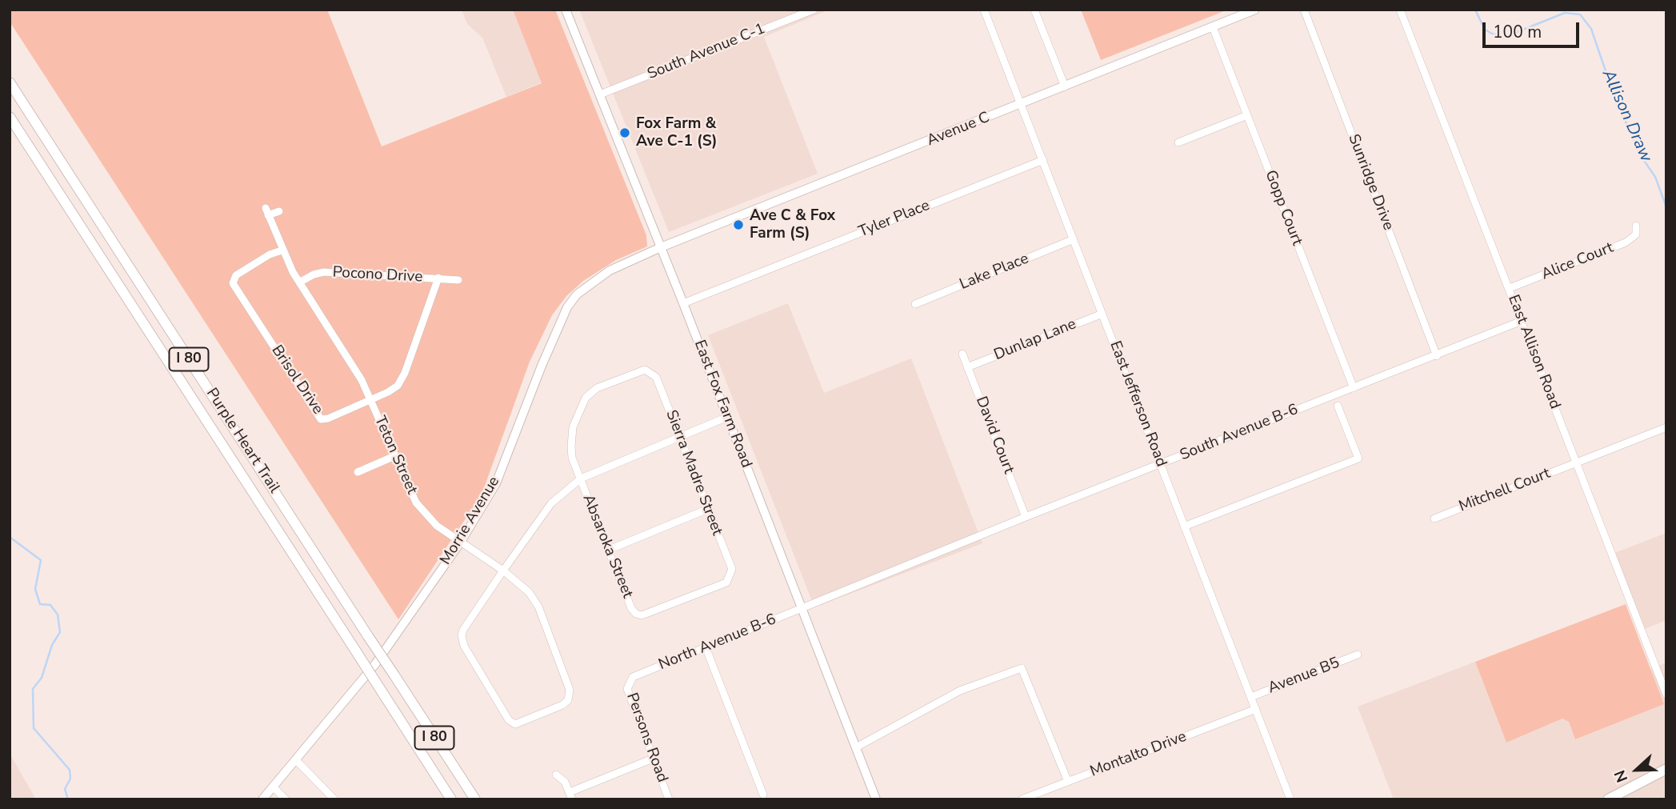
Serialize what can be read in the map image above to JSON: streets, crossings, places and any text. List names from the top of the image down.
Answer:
{
  "streets": {
    "highway": ["I 80", "Purple Heart Trail"],
    "main road": ["Avenue C", "East Fox Farm Road", "Morrie Avenue"],
    "street": [
      "South Avenue C-1",
      "Sunridge Drive",
      "Gopp Court",
      "Tyler Place",
      "Alice Court",
      "Lake Place",
      "Pocono Drive",
      "Dunlap Lane",
      "East Allison Road",
      "Brisol Drive",
      "East Jefferson Road",
      "South Avenue B-6",
      "David Court",
      "Teton Street",
      "Sierra Madre Street",
      "Mitchell Court",
      "Absaroka Street",
      "North Avenue B-6",
      "Avenue B5",
      "Persons Road",
      "Montalto Drive"
    ]
  },
  "crossings": [
    ["South Avenue C-1", "East Fox Farm Road"],
    ["Avenue C", "Gopp Court"],
    ["Avenue C", "East Fox Farm Road"],
    ["Avenue C", "East Jefferson Road"],
    ["Avenue C", "Morrie Avenue"],
    ["Sunridge Drive", "South Avenue B-6"],
    ["Gopp Court", "South Avenue B-6"],
    ["Tyler Place", "East Fox Farm Road"],
    ["Tyler Place", "East Jefferson Road"],
    ["Alice Court", "East Allison Road"],
    ["Lake Place", "East Jefferson Road"],
    ["Pocono Drive", "Brisol Drive"],
    ["Pocono Drive", "Teton Street"],
    ["Dunlap Lane", "East Jefferson Road"],
    ["Dunlap Lane", "David Court"],
    ["East Allison Road", "South Avenue B-6"],
    ["East Allison Road", "Mitchell Court"],
    ["Brisol Drive", "Teton Street"],
    ["East Fox Farm Road", "South Avenue B-6"],
    ["East Fox Farm Road", "Morrie Avenue"],
    ["East Fox Farm Road", "North Avenue B-6"],
    ["East Jefferson Road", "South Avenue B-6"],
    ["East Jefferson Road", "Avenue B5"],
    ["East Jefferson Road", "Montalto Drive"],
    ["South Avenue B-6", "David Court"],
    ["South Avenue B-6", "North Avenue B-6"],
    ["Teton Street", "Morrie Avenue"],
    ["Sierra Madre Street", "Absaroka Street"],
    ["North Avenue B-6", "Persons Road"]
  ],
  "water": ["Allison Draw"],
  "places": ["Fox Farm & Ave C-1 (S)", "Ave C & Fox Farm (S)"],
  "scale_bar": "100 m",
  "north": "left"
}
